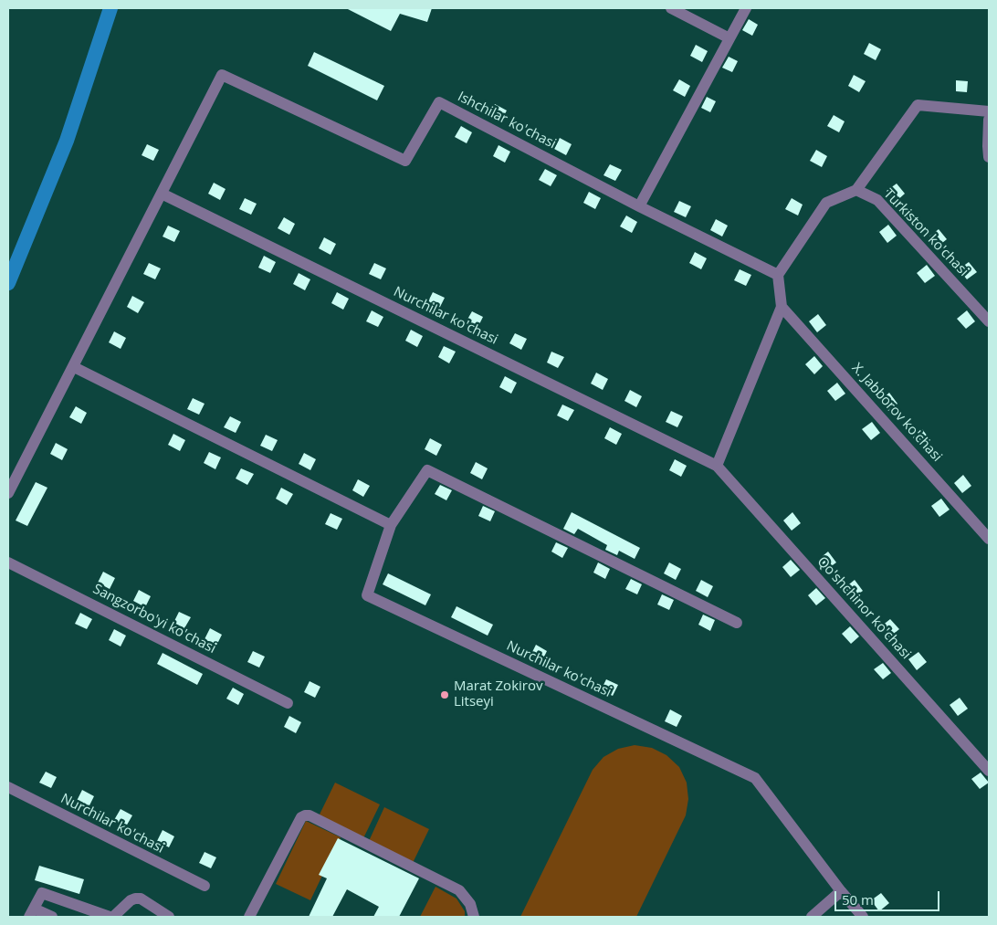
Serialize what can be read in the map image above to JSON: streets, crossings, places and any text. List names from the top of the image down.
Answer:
{
  "streets": {
    "street": [
      "Ishchilar ko'chasi",
      "Turkiston ko'chasi",
      "Nurchilar ko'chasi",
      "X. Jabborov ko'chasi",
      "Qo'shchinor ko'chasi",
      "Sangzorbo'yi ko'chasi"
    ]
  },
  "crossings": [
    ["Ishchilar ko'chasi", "Nurchilar ko'chasi"],
    ["Nurchilar ko'chasi", "Qo'shchinor ko'chasi"]
  ],
  "places": ["Marat Zokirov Litseyi"],
  "scale_bar": "50 m"
}
